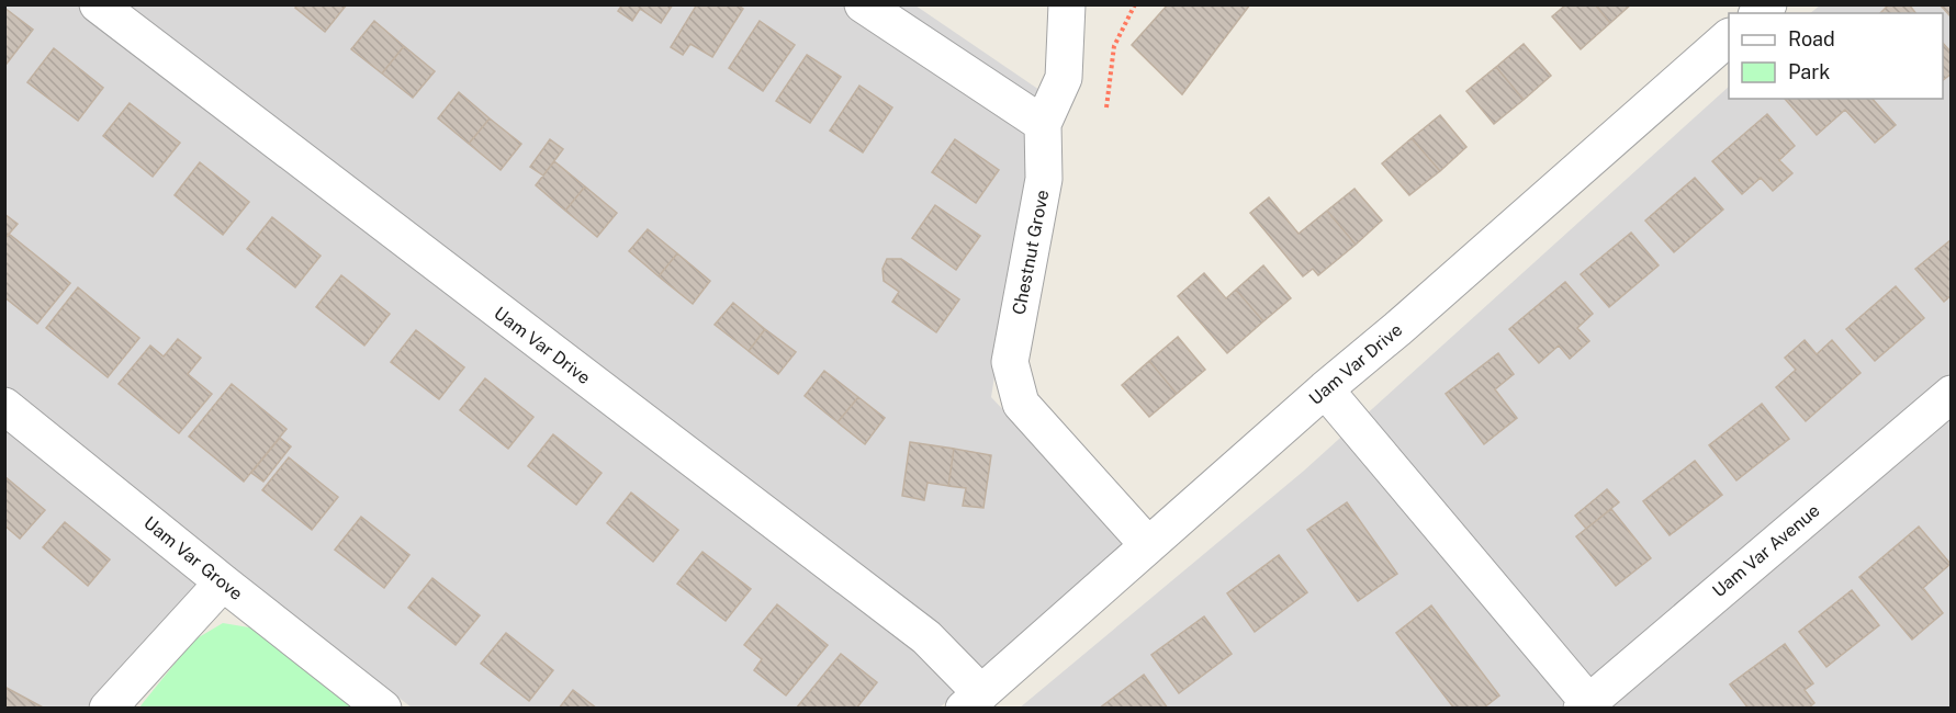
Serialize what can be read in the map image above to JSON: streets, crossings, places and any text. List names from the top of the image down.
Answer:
{
  "streets": {
    "street": [
      "Chestnut Grove",
      "Uam Var Drive",
      "Uam Var Avenue",
      "Uam Var Grove"
    ]
  },
  "crossings": [
    ["Chestnut Grove", "Uam Var Drive"]
  ],
  "legend": ["Road", "Park"]
}
